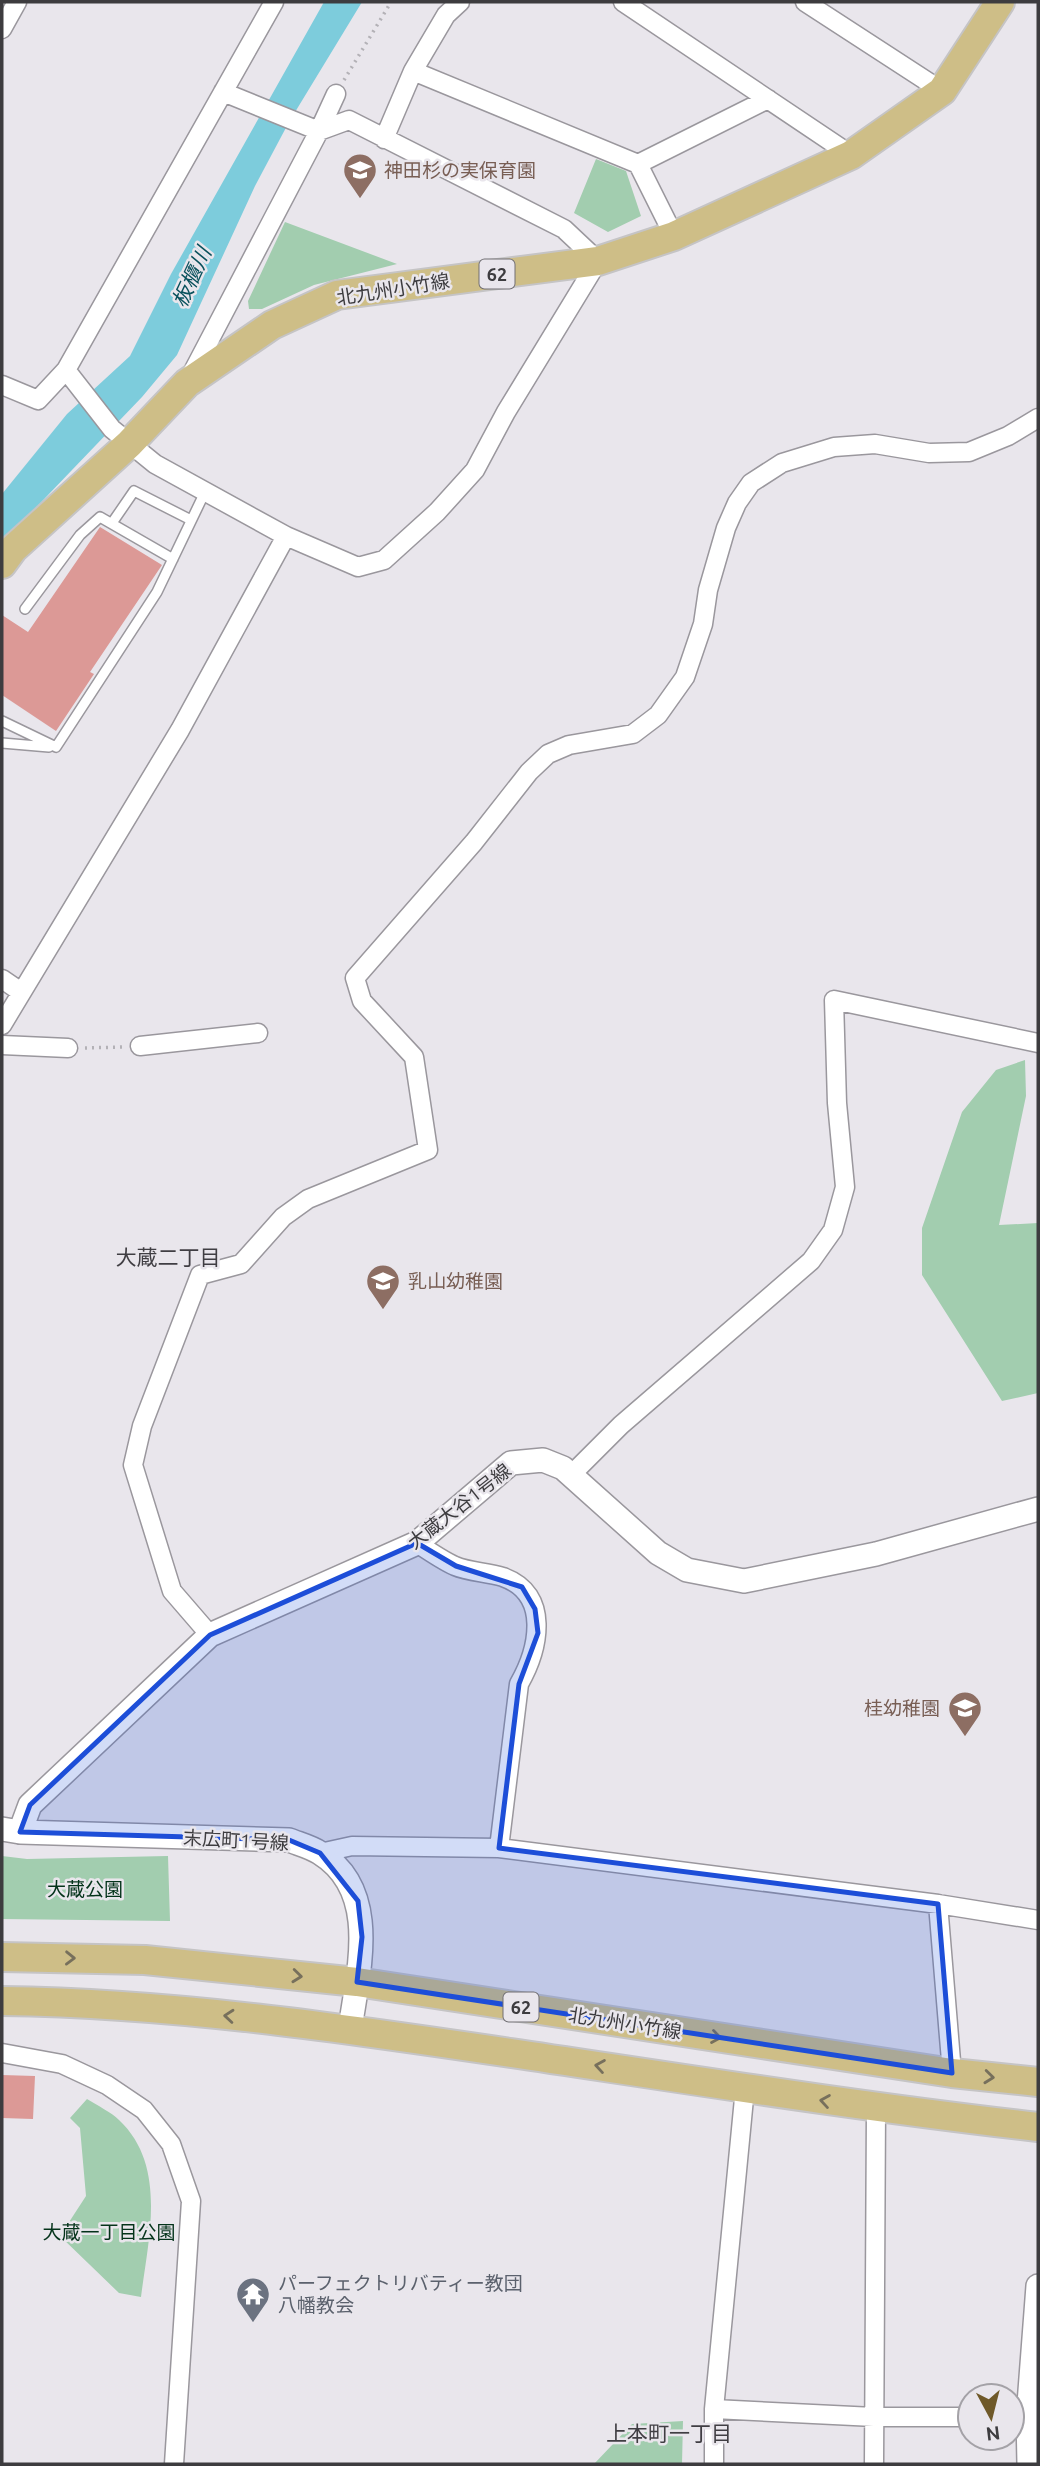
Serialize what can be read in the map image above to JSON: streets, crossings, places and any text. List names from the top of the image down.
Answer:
{
  "streets": {
    "main road": ["62", "北九州小竹線"],
    "street": ["大蔵大谷1号線", "末広町1号線"]
  },
  "crossings": [
    ["北九州小竹線", "末広町1号線"],
    ["大蔵大谷1号線", "末広町1号線"]
  ],
  "districts": ["大蔵二丁目", "上本町一丁目"],
  "water": ["板櫃川"],
  "parks": ["大蔵公園", "大蔵一丁目公園"],
  "places": {
    "school or university": ["神田杉の実保育園", "乳山幼稚園", "桂幼稚園"],
    "temple": ["パーフェクトリバティー教団 八幡教会"]
  },
  "north": "bottom"
}
